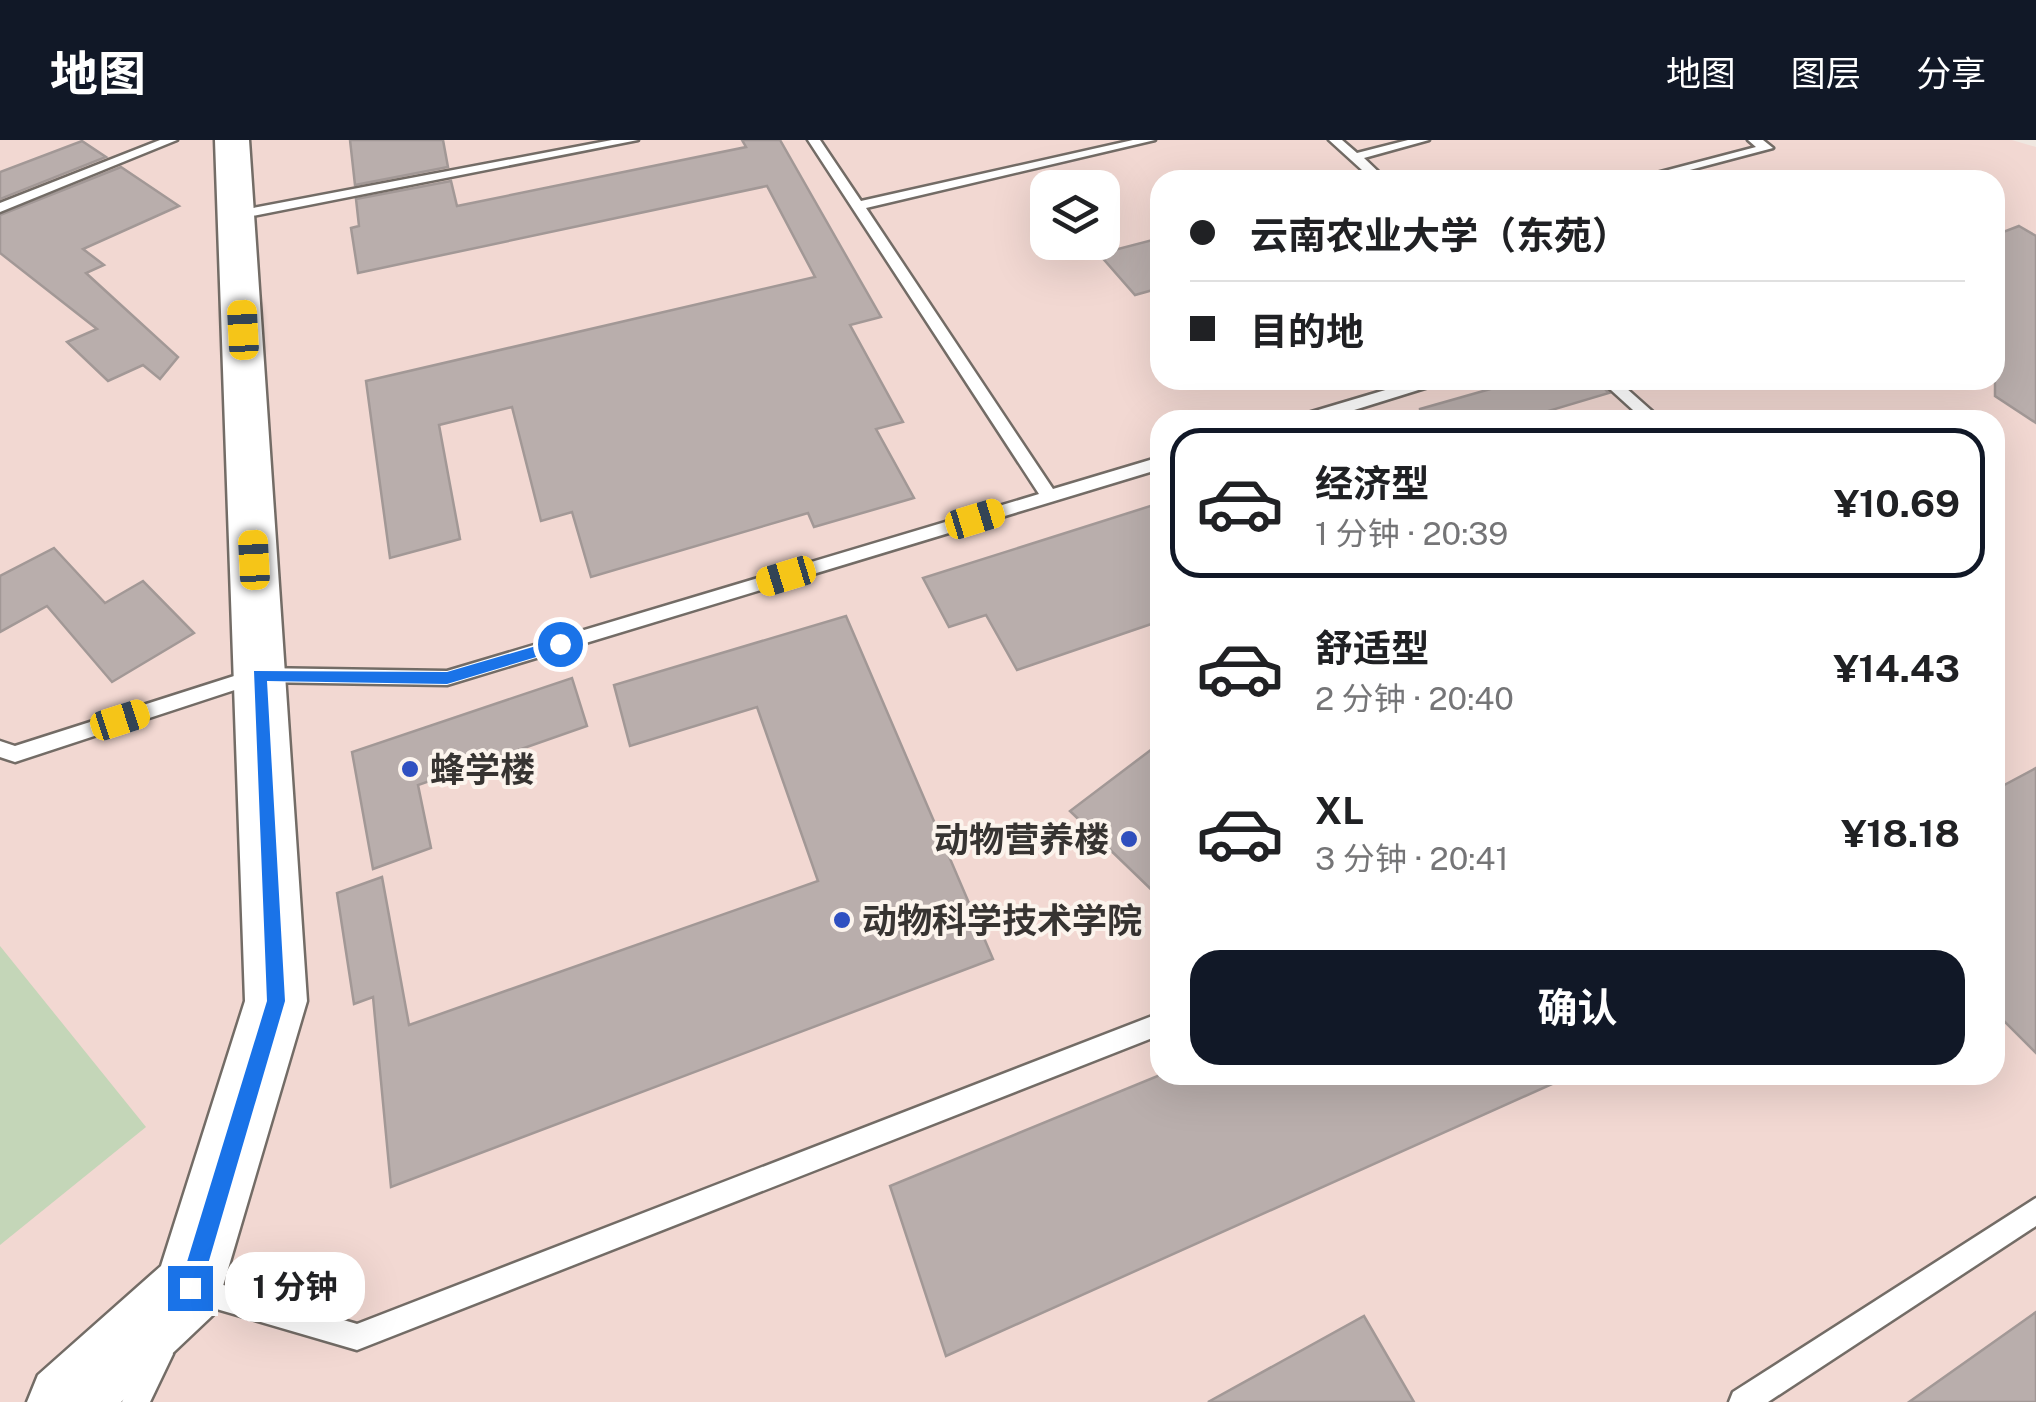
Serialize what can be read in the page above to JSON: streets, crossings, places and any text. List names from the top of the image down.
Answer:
{
  "places": ["蜂学楼", "动物营养楼", "动物科学技术学院"],
  "page": {
    "header": "地图",
    "nav": ["地图", "图层", "分享"],
    "banner": ["云南农业大学（东苑）", "目的地"],
    "list": [
      {
        "name": "经济型",
        "note": "1 分钟 · 20:39",
        "value": "¥10.69"
      },
      {
        "name": "舒适型",
        "note": "2 分钟 · 20:40",
        "value": "¥14.43"
      },
      {
        "name": "XL",
        "note": "3 分钟 · 20:41",
        "value": "¥18.18"
      }
    ],
    "buttons": "确认",
    "bubble": "1 分钟"
  }
}
